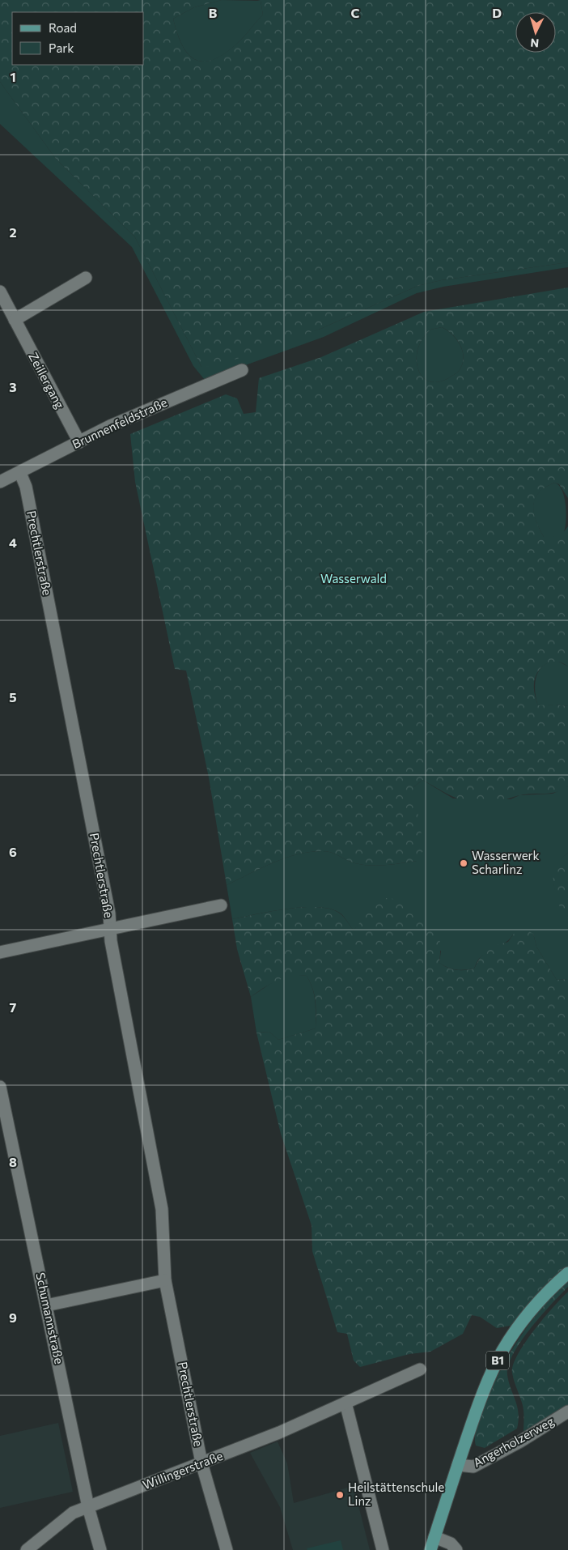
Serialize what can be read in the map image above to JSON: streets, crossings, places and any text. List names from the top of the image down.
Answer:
{
  "streets": {
    "main road": ["B1"],
    "street": [
      "Zeillergang",
      "Brunnenfeldstraße",
      "Prechtlerstraße",
      "Schumannstraße",
      "Angerholzerweg",
      "Willingerstraße"
    ]
  },
  "crossings": [
    ["Zeillergang", "Brunnenfeldstraße"],
    ["Brunnenfeldstraße", "Prechtlerstraße"],
    ["Prechtlerstraße", "Willingerstraße"],
    ["Schumannstraße", "Willingerstraße"],
    ["B1", "Angerholzerweg"]
  ],
  "parks": ["Wasserwald"],
  "places": ["Wasserwerk Scharlinz", "Heilstättenschule Linz"],
  "legend": ["Road", "Park"],
  "north": "bottom",
  "grid": {
    "columns": ["B", "C", "D"],
    "rows": [
      "1",
      "2",
      "3",
      "4",
      "5",
      "6",
      "7",
      "8",
      "9"
    ]
  }
}
